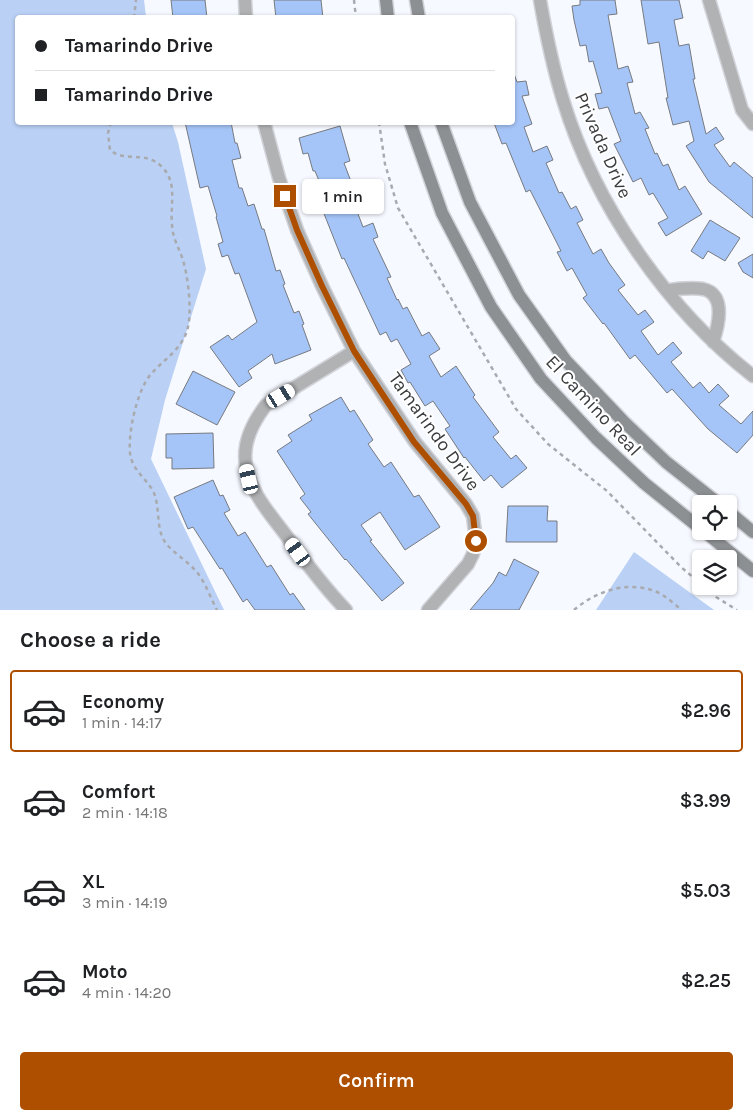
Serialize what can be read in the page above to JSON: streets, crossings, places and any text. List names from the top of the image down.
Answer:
{
  "streets": {
    "main road": ["El Camino Real"],
    "street": ["Privada Drive", "Tamarindo Drive"]
  },
  "page": {
    "banner": ["Tamarindo Drive", "Tamarindo Drive"],
    "bubble": "1 min",
    "heading": "Choose a ride",
    "list": [
      {
        "name": "Economy",
        "note": "1 min · 14:17",
        "value": "$2.96"
      },
      {
        "name": "Comfort",
        "note": "2 min · 14:18",
        "value": "$3.99"
      },
      {
        "name": "XL",
        "note": "3 min · 14:19",
        "value": "$5.03"
      },
      {
        "name": "Moto",
        "note": "4 min · 14:20",
        "value": "$2.25"
      }
    ],
    "buttons": "Confirm"
  }
}
